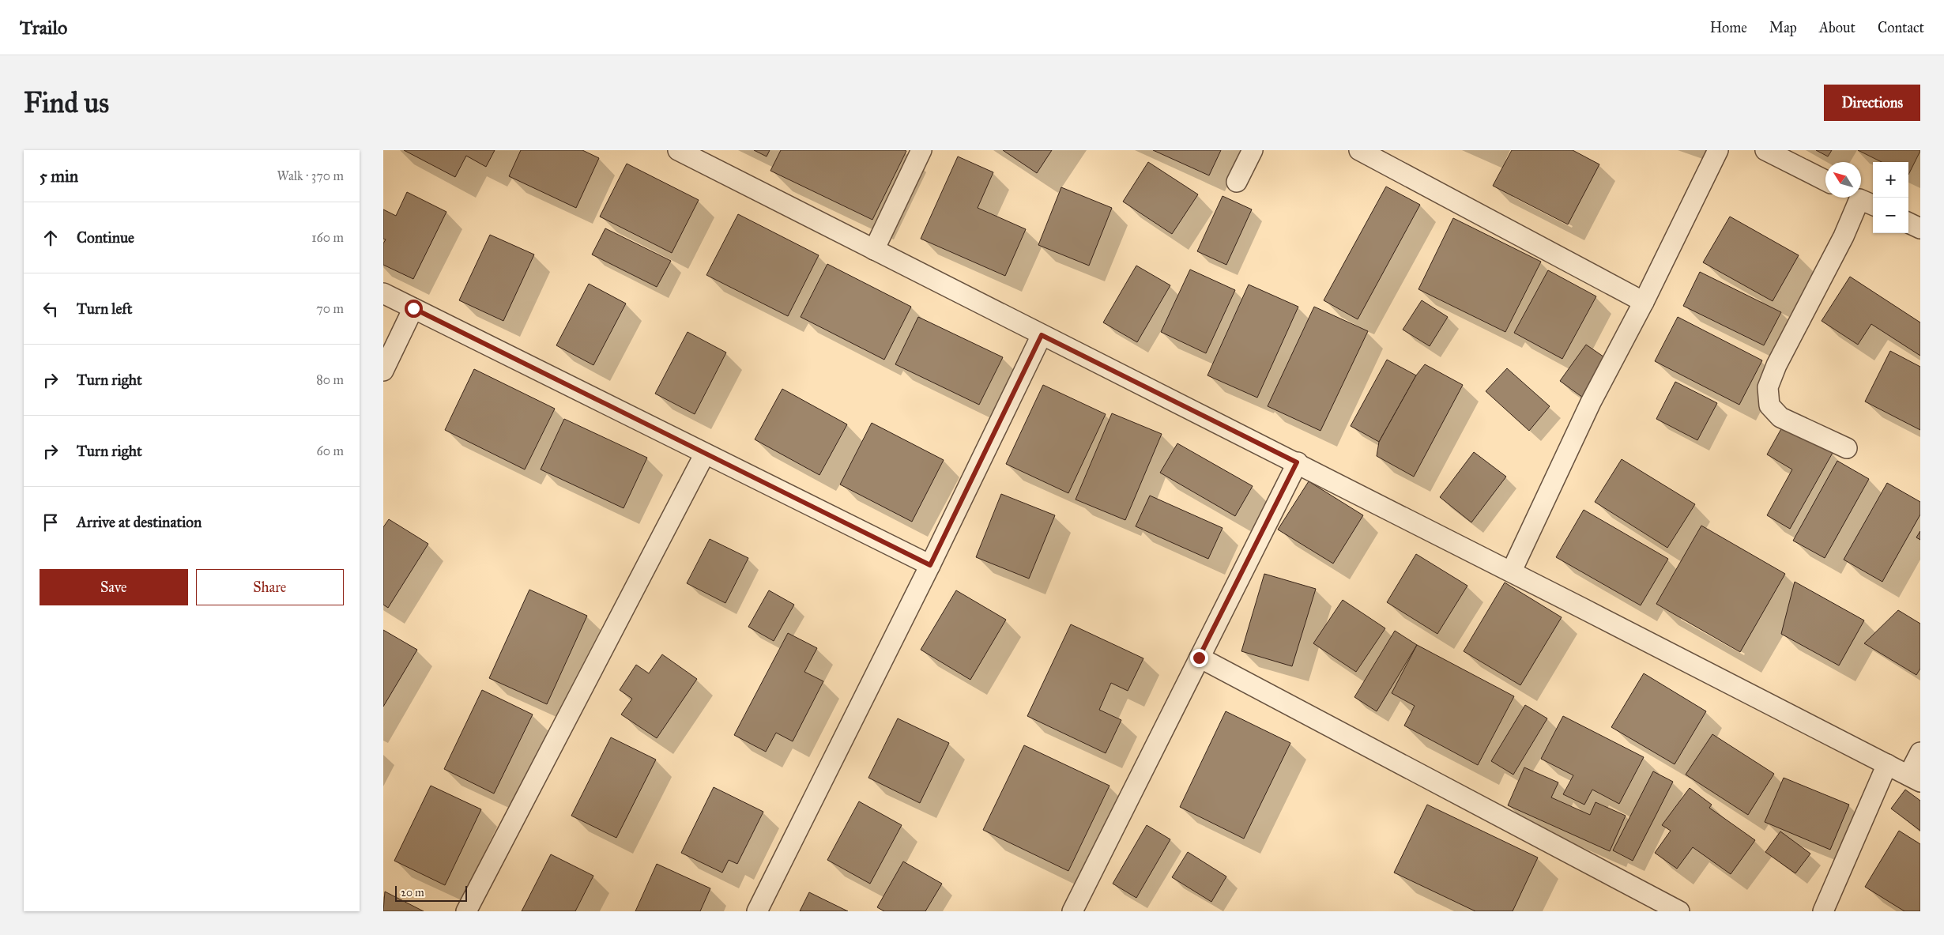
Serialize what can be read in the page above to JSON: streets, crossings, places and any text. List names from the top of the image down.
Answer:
{
  "scale_bar": "20 m",
  "north": "top left",
  "page": {
    "header": "Trailo",
    "nav": [
      "Home",
      "Map",
      "About",
      "Contact"
    ],
    "buttons": [
      "Directions",
      ["Save", "Share"]
    ],
    "title": "Find us",
    "heading": ["5 min", "Walk · 370 m"],
    "map_buttons": ["+", "−"],
    "list": [
      ["Continue", "160 m"],
      ["Turn left", "70 m"],
      ["Turn right", "80 m"],
      ["Turn right", "60 m"],
      "Arrive at destination"
    ],
    "scale": "20 m"
  }
}
